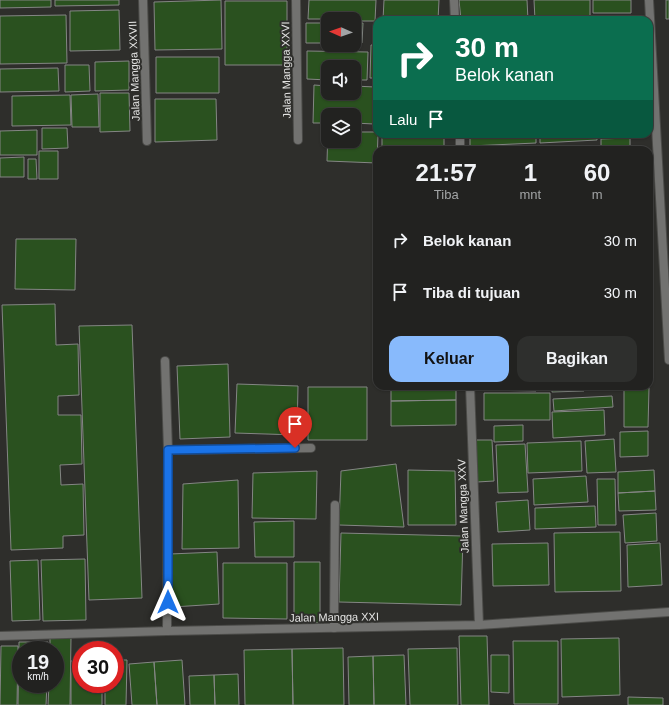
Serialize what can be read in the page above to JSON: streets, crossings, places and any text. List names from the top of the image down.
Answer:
{
  "streets": {
    "street": [
      "Jalan Mangga XXVI",
      "Jalan Mangga XXVII",
      "Jalan Mangga XXV",
      "Jalan Mangga XXI"
    ]
  },
  "crossings": [
    ["Jalan Mangga XXV", "Jalan Mangga XXI"]
  ],
  "north": "left",
  "page": {
    "turn": ["30 m", "Belok kanan"],
    "then": "Lalu",
    "eta": [
      "21:57",
      "Tiba",
      "1",
      "mnt",
      "60",
      "m"
    ],
    "list": [
      {
        "name": "Belok kanan",
        "value": "30 m"
      },
      {
        "name": "Tiba di tujuan",
        "value": "30 m"
      }
    ],
    "buttons": ["Keluar", "Bagikan"],
    "speed": "19 km/h",
    "limit": "30"
  }
}
